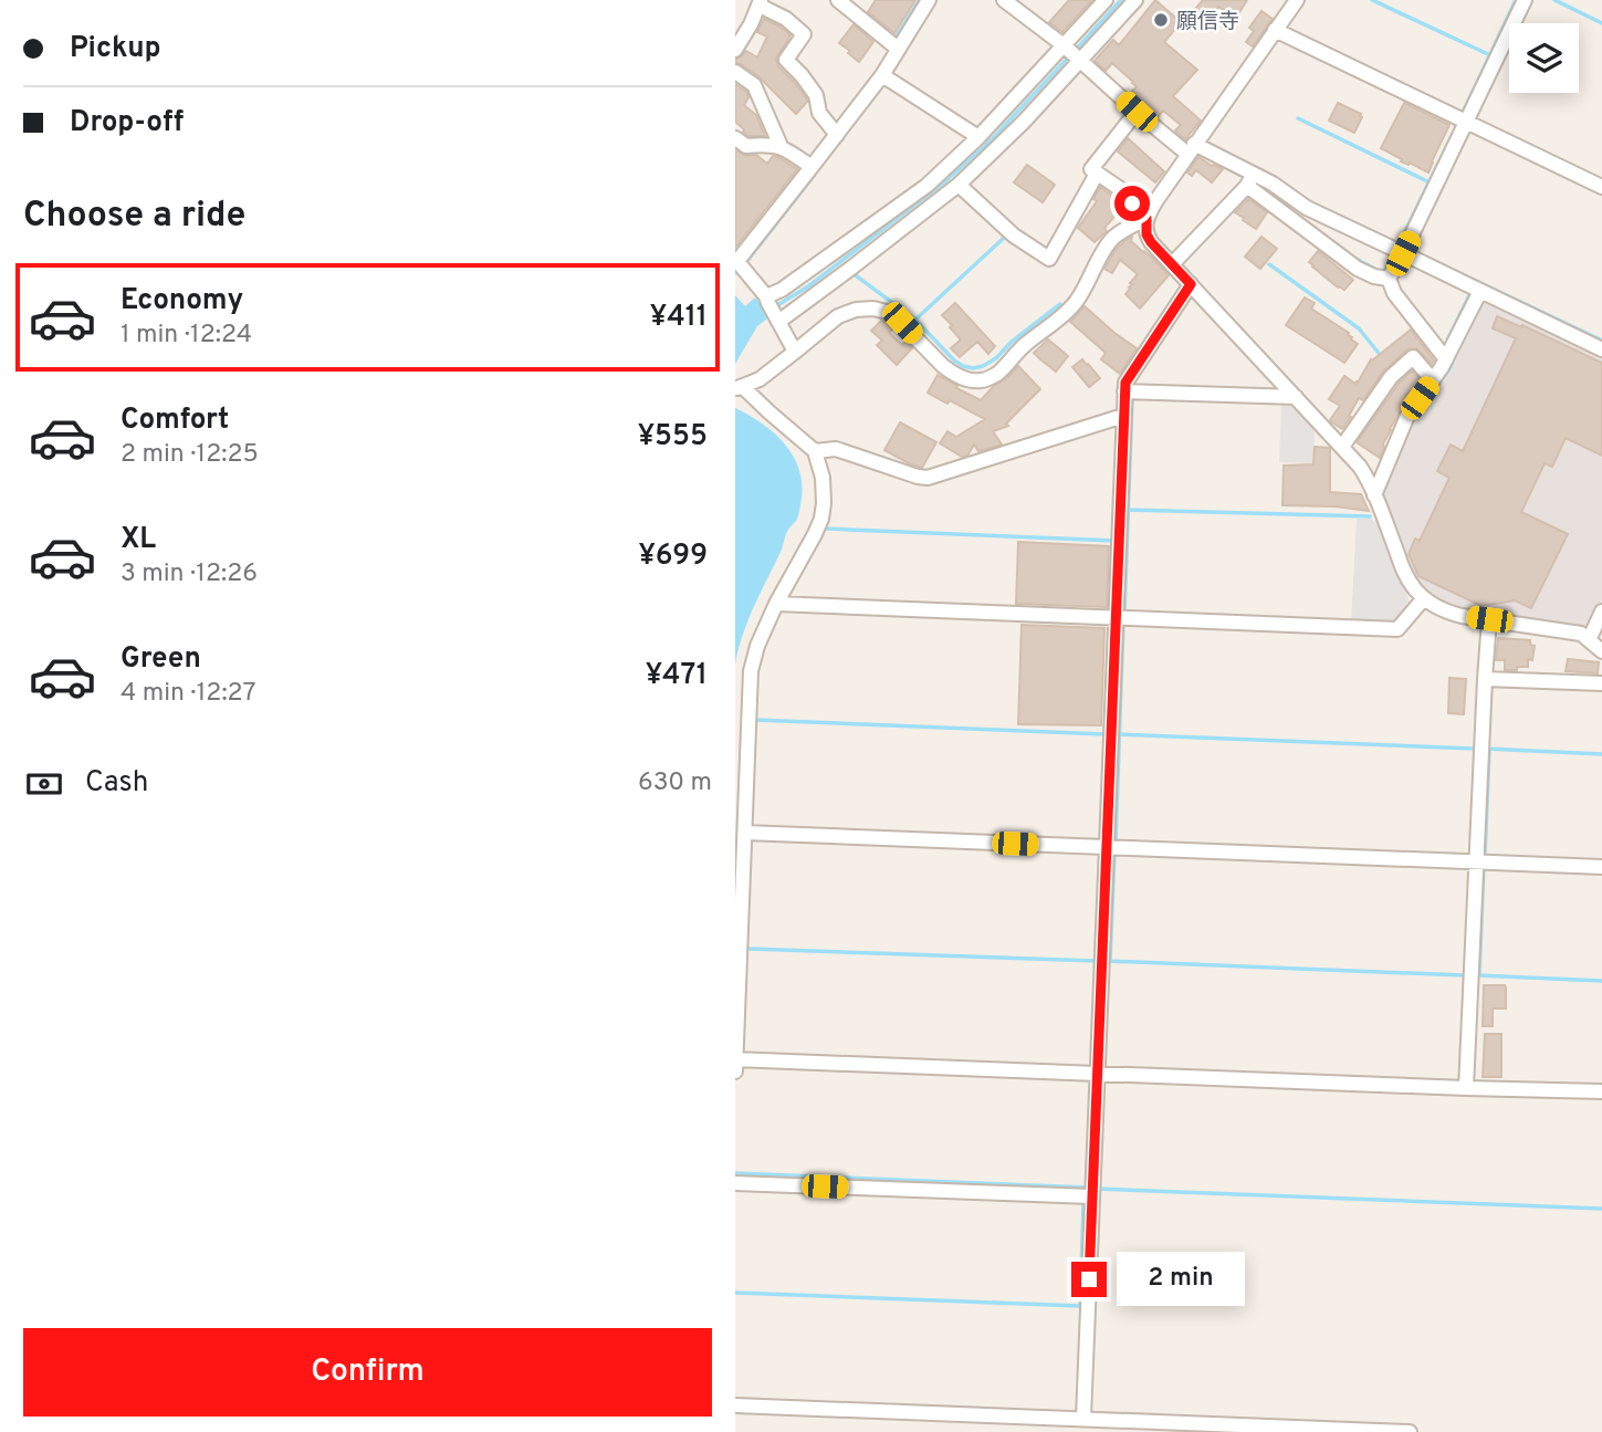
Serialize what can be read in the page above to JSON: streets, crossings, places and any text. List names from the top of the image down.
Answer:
{
  "places": ["願信寺"],
  "page": {
    "banner": ["Pickup", "Drop-off"],
    "heading": "Choose a ride",
    "list": [
      {
        "name": "Economy",
        "note": "1 min · 12:24",
        "value": "¥411"
      },
      {
        "name": "Comfort",
        "note": "2 min · 12:25",
        "value": "¥555"
      },
      {
        "name": "XL",
        "note": "3 min · 12:26",
        "value": "¥699"
      },
      {
        "name": "Green",
        "note": "4 min · 12:27",
        "value": "¥471"
      }
    ],
    "pay": ["Cash", "630 m"],
    "bubble": "2 min",
    "buttons": "Confirm"
  }
}
